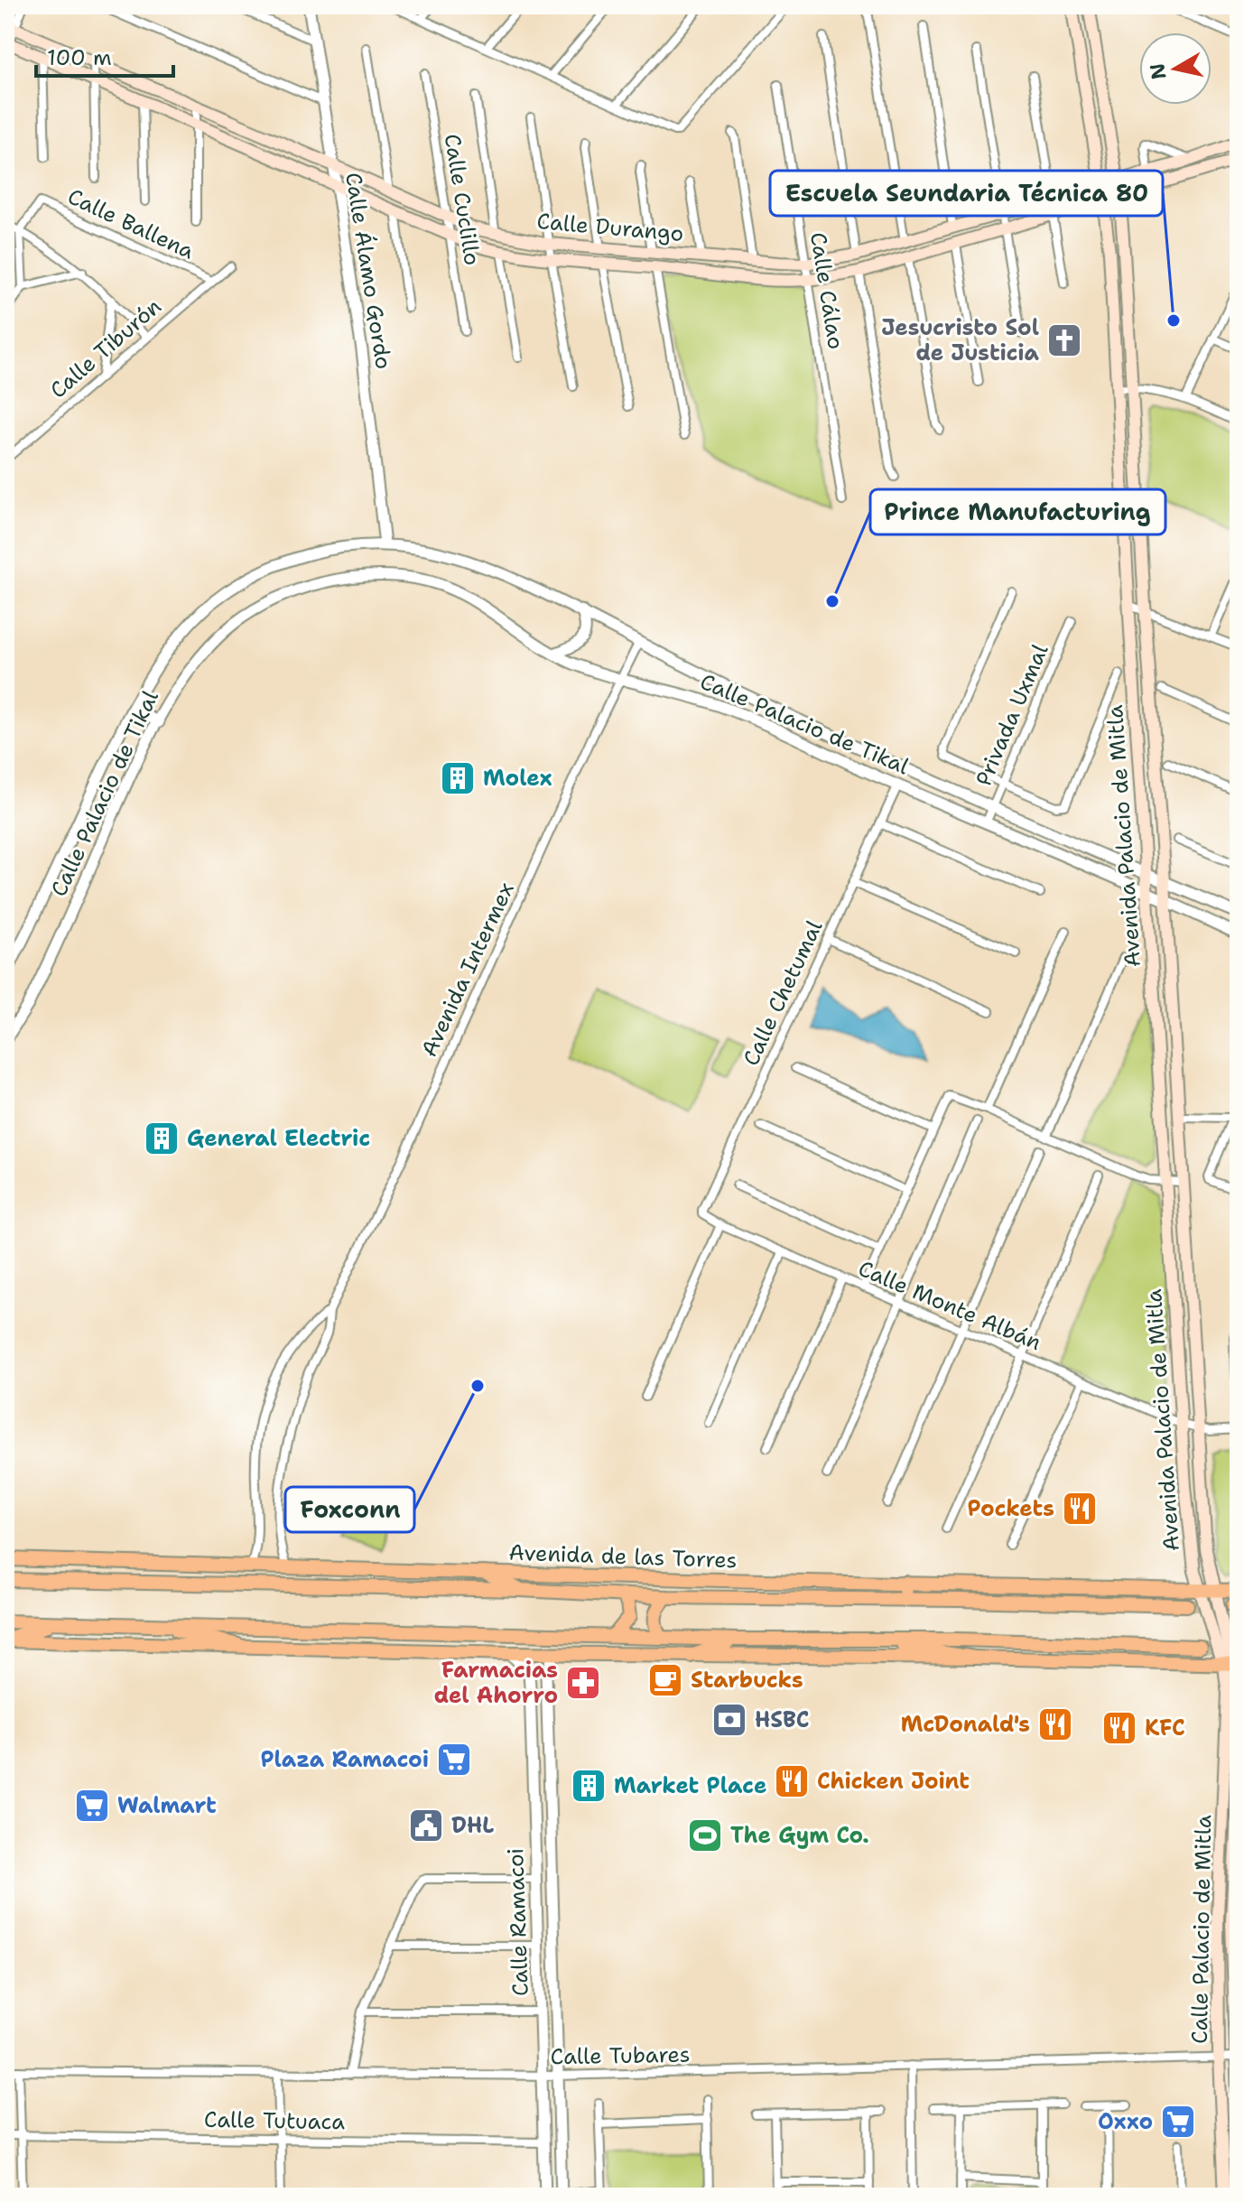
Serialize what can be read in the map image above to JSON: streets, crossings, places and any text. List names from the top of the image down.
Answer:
{
  "streets": {
    "main road": [
      "Calle Durango",
      "Avenida Palacio de Mitla",
      "Avenida de las Torres",
      "Calle Palacio de Mitla"
    ],
    "street": [
      "Calle Cuclillo",
      "Calle Ballena",
      "Calle Álamo Gordo",
      "Calle Cálao",
      "Calle Tiburón",
      "Privada Uxmal",
      "Calle Palacio de Tikal",
      "Avenida Intermex",
      "Calle Chetumal",
      "Calle Monte Albán",
      "Calle Ramacoi",
      "Calle Tubares",
      "Calle Tutuaca"
    ]
  },
  "crossings": [
    ["Calle Cuclillo", "Calle Durango"],
    ["Calle Ballena", "Calle Tiburón"],
    ["Calle Durango", "Calle Álamo Gordo"],
    ["Calle Durango", "Calle Cálao"],
    ["Calle Durango", "Avenida Palacio de Mitla"],
    ["Calle Álamo Gordo", "Calle Palacio de Tikal"],
    ["Privada Uxmal", "Calle Palacio de Tikal"],
    ["Calle Palacio de Tikal", "Avenida Palacio de Mitla"],
    ["Calle Palacio de Tikal", "Avenida Intermex"],
    ["Calle Palacio de Tikal", "Calle Chetumal"],
    ["Avenida Palacio de Mitla", "Calle Monte Albán"],
    ["Avenida Palacio de Mitla", "Avenida de las Torres"],
    ["Avenida Palacio de Mitla", "Calle Palacio de Mitla"],
    ["Avenida Intermex", "Avenida de las Torres"],
    ["Calle Chetumal", "Calle Monte Albán"],
    ["Calle Ramacoi", "Calle Tubares"],
    ["Calle Ramacoi", "Calle Tutuaca"],
    ["Calle Palacio de Mitla", "Calle Tubares"]
  ],
  "places": {
    "other": ["Escuela Seundaria Técnica 80", "Prince Manufacturing", "Foxconn"],
    "church": ["Jesucristo Sol de Justicia"],
    "building": ["Molex", "General Electric", "Market Place"],
    "restaurant": [
      "Pockets",
      "McDonald's",
      "KFC",
      "Chicken Joint"
    ],
    "cafe": ["Starbucks"],
    "pharmacy": ["Farmacias del Ahorro"],
    "bank": ["HSBC"],
    "supermarket": ["Plaza Ramacoi", "Walmart", "Oxxo"],
    "public building": ["DHL"],
    "sports": ["The Gym Co."]
  },
  "scale_bar": "100 m",
  "north": "left"
}
